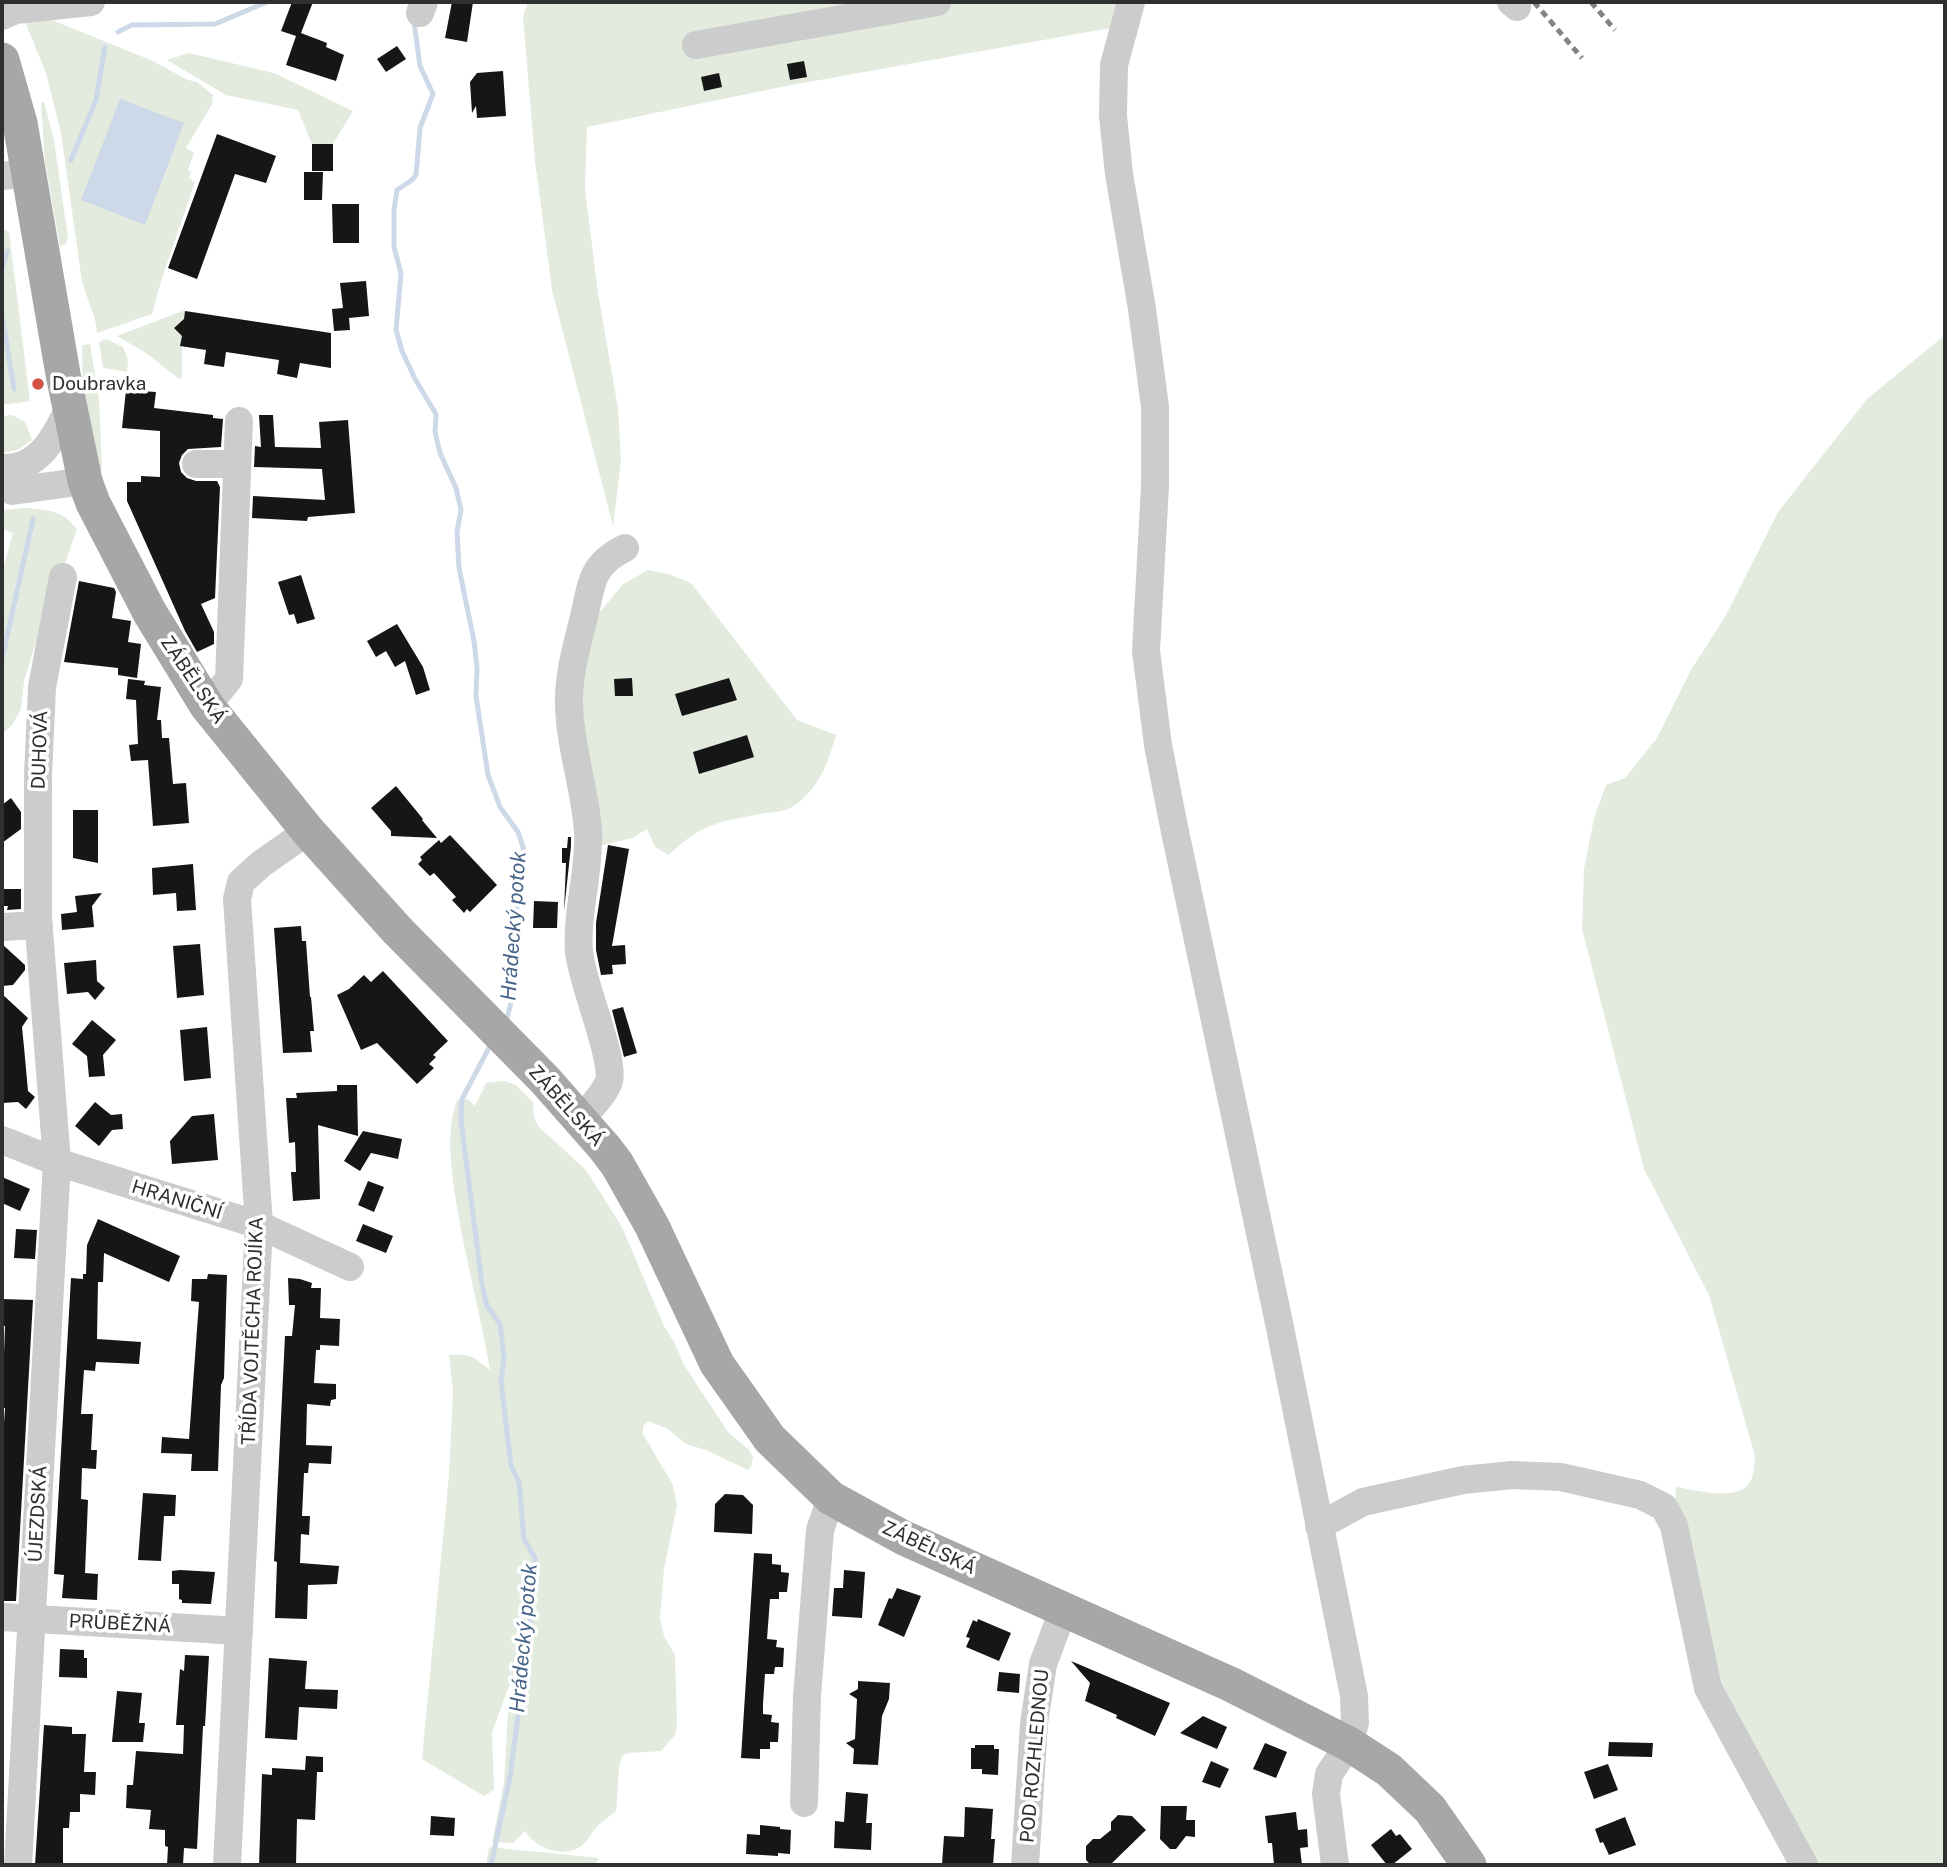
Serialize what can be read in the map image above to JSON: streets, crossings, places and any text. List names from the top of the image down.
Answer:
{
  "streets": {
    "main road": ["ZÁBĚLSKÁ"],
    "street": [
      "DUHOVÁ",
      "HRANIČNÍ",
      "TŘÍDA VOJTĚCHA ROJÍKA",
      "ÚJEZDSKÁ",
      "PRŮBĚŽNÁ",
      "POD ROZHLEDNOU"
    ]
  },
  "crossings": [
    ["ZÁBĚLSKÁ", "TŘÍDA VOJTĚCHA ROJÍKA"],
    ["ZÁBĚLSKÁ", "POD ROZHLEDNOU"],
    ["DUHOVÁ", "HRANIČNÍ"],
    ["DUHOVÁ", "ÚJEZDSKÁ"],
    ["HRANIČNÍ", "TŘÍDA VOJTĚCHA ROJÍKA"],
    ["HRANIČNÍ", "ÚJEZDSKÁ"],
    ["TŘÍDA VOJTĚCHA ROJÍKA", "PRŮBĚŽNÁ"],
    ["ÚJEZDSKÁ", "PRŮBĚŽNÁ"]
  ],
  "water": ["Hrádecký potok"],
  "places": ["Doubravka"]
}
